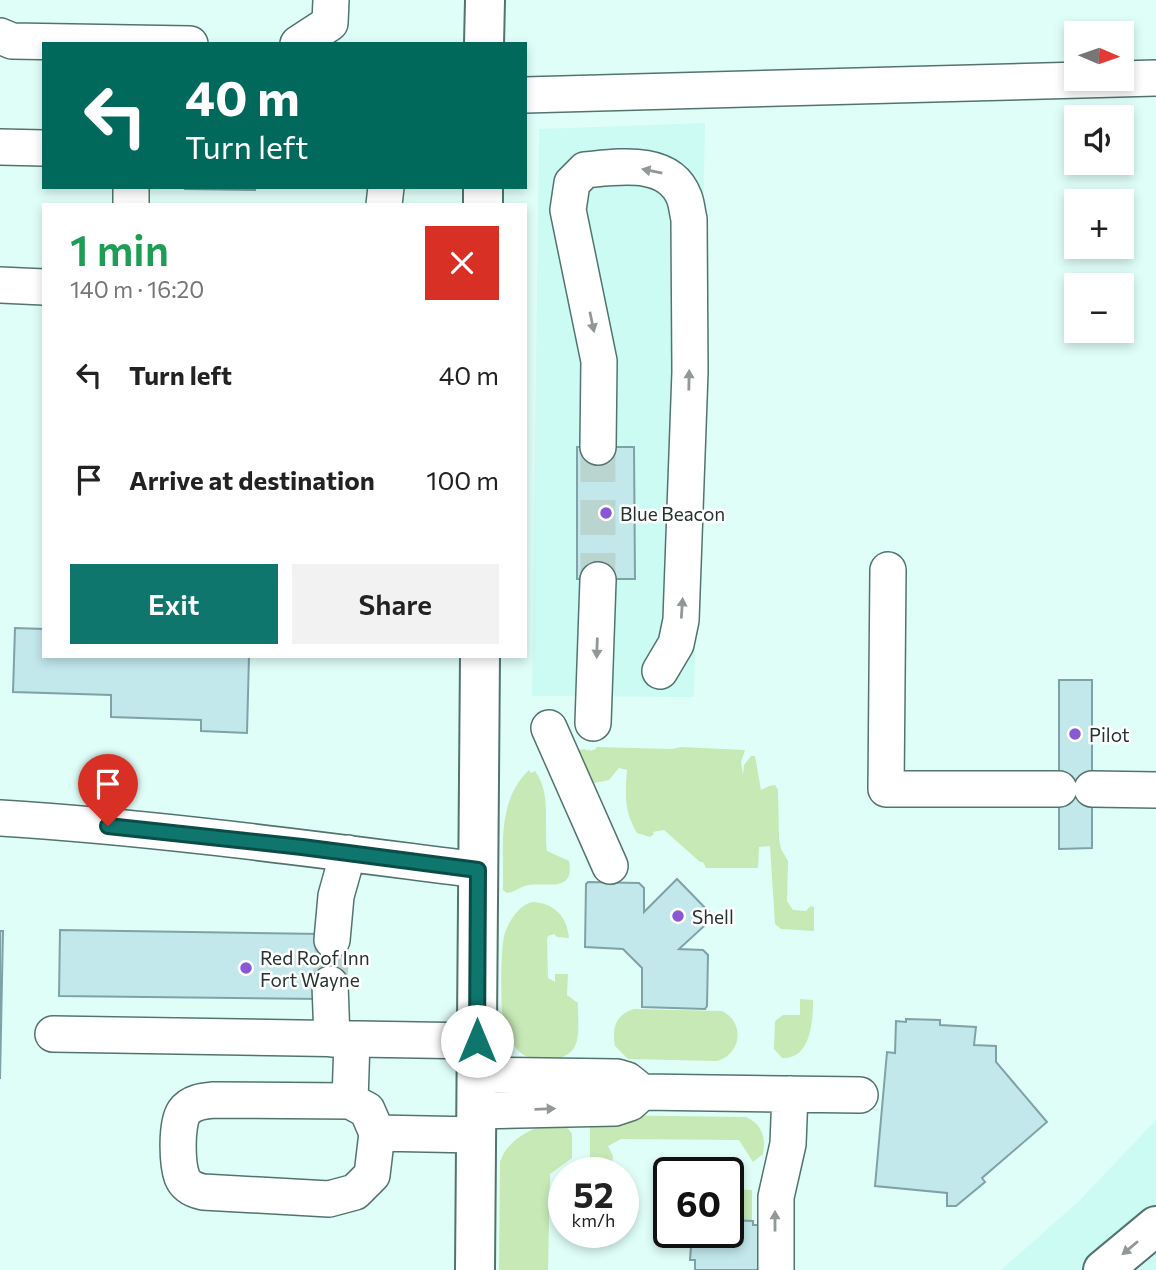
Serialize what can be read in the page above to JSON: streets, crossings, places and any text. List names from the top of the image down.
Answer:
{
  "places": [
    "Blue Beacon",
    "Pilot",
    "Shell",
    "Red Roof Inn Fort Wayne"
  ],
  "north": "right",
  "page": {
    "map_buttons": ["+", "−"],
    "turn": ["40 m", "Turn left"],
    "heading": ["1 min", "140 m · 16:20"],
    "list": [
      {
        "name": "Turn left",
        "value": "40 m"
      },
      {
        "name": "Arrive at destination",
        "value": "100 m"
      }
    ],
    "buttons": ["Exit", "Share"],
    "speed": "52 km/h",
    "limit": "60"
  }
}
